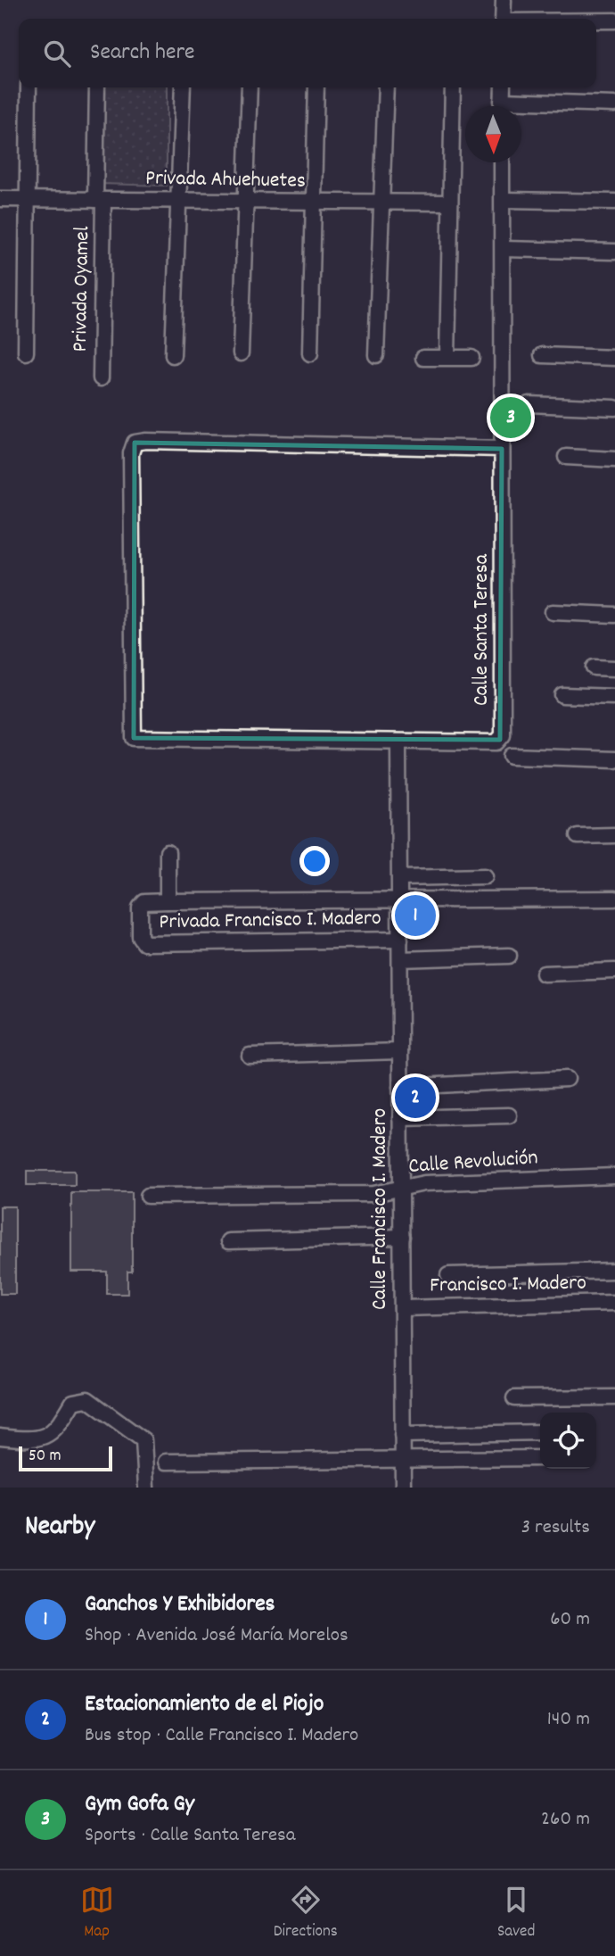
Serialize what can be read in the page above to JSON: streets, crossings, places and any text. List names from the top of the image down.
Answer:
{
  "streets": {
    "street": [
      "Privada Ahuehuetes",
      "Privada Oyamel",
      "Calle Santa Teresa",
      "Privada Francisco I. Madero",
      "Calle Revolución",
      "Calle Francisco I. Madero",
      "Francisco I. Madero"
    ]
  },
  "crossings": [
    ["Privada Ahuehuetes", "Privada Oyamel"],
    ["Calle Santa Teresa", "Calle Francisco I. Madero"],
    ["Privada Francisco I. Madero", "Calle Francisco I. Madero"],
    ["Calle Revolución", "Calle Francisco I. Madero"],
    ["Calle Francisco I. Madero", "Francisco I. Madero"]
  ],
  "scale_bar": "50 m",
  "north": "bottom",
  "page": {
    "search": "Search here",
    "pins": ["3", "1", "2"],
    "scale": "50 m",
    "heading": ["Nearby", "3 results"],
    "list": [
      {
        "mark": "1",
        "name": "Ganchos Y Exhibidores",
        "note": "Shop · Avenida José María Morelos",
        "value": "60 m"
      },
      {
        "mark": "2",
        "name": "Estacionamiento de el Piojo",
        "note": "Bus stop · Calle Francisco I. Madero",
        "value": "140 m"
      },
      {
        "mark": "3",
        "name": "Gym Gofa Gy",
        "note": "Sports · Calle Santa Teresa",
        "value": "260 m"
      }
    ],
    "nav": ["Map", "Directions", "Saved"]
  }
}
